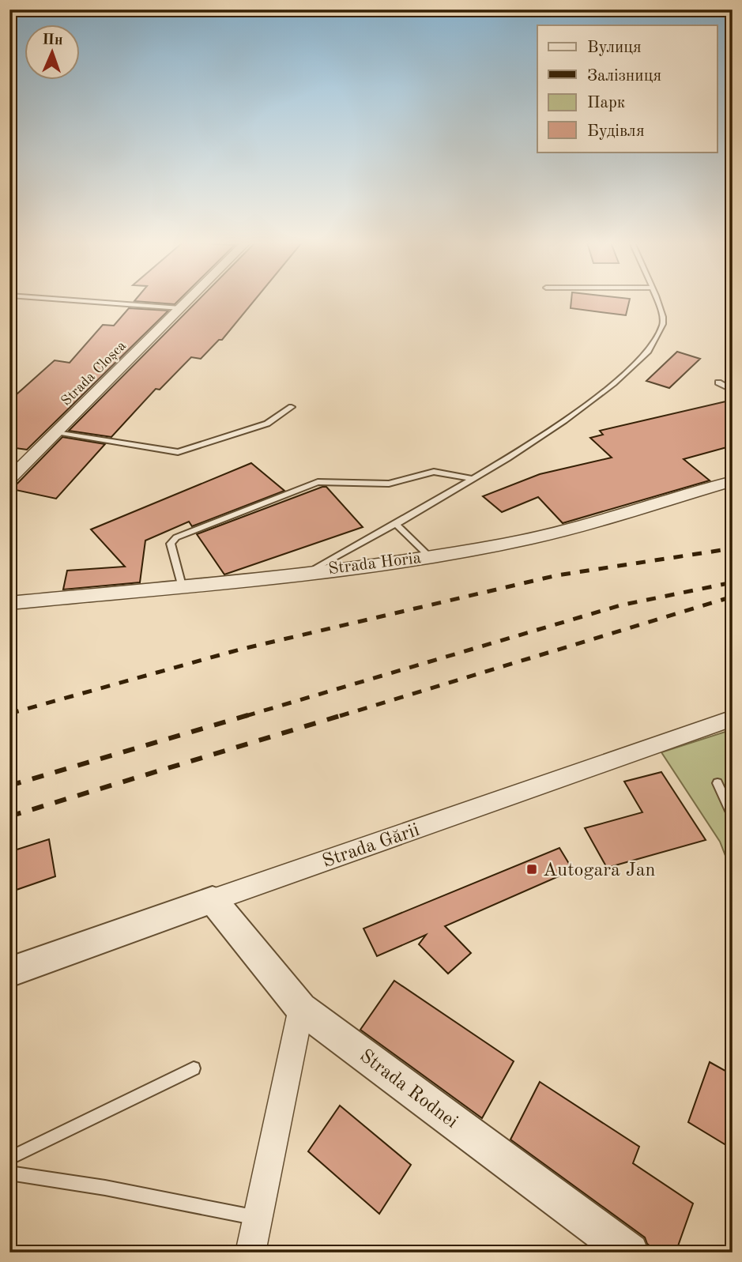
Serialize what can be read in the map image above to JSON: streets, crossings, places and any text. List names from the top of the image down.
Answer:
{
  "streets": {
    "street": [
      "Strada Cloșca",
      "Strada Horia",
      "Strada Gării",
      "Strada Rodnei"
    ]
  },
  "crossings": [
    ["Strada Gării", "Strada Rodnei"]
  ],
  "places": {
    "transit": ["Autogara Jan"]
  },
  "legend": [
    "Вулиця",
    "Залізниця",
    "Парк",
    "Будівля"
  ],
  "north": "top"
}
